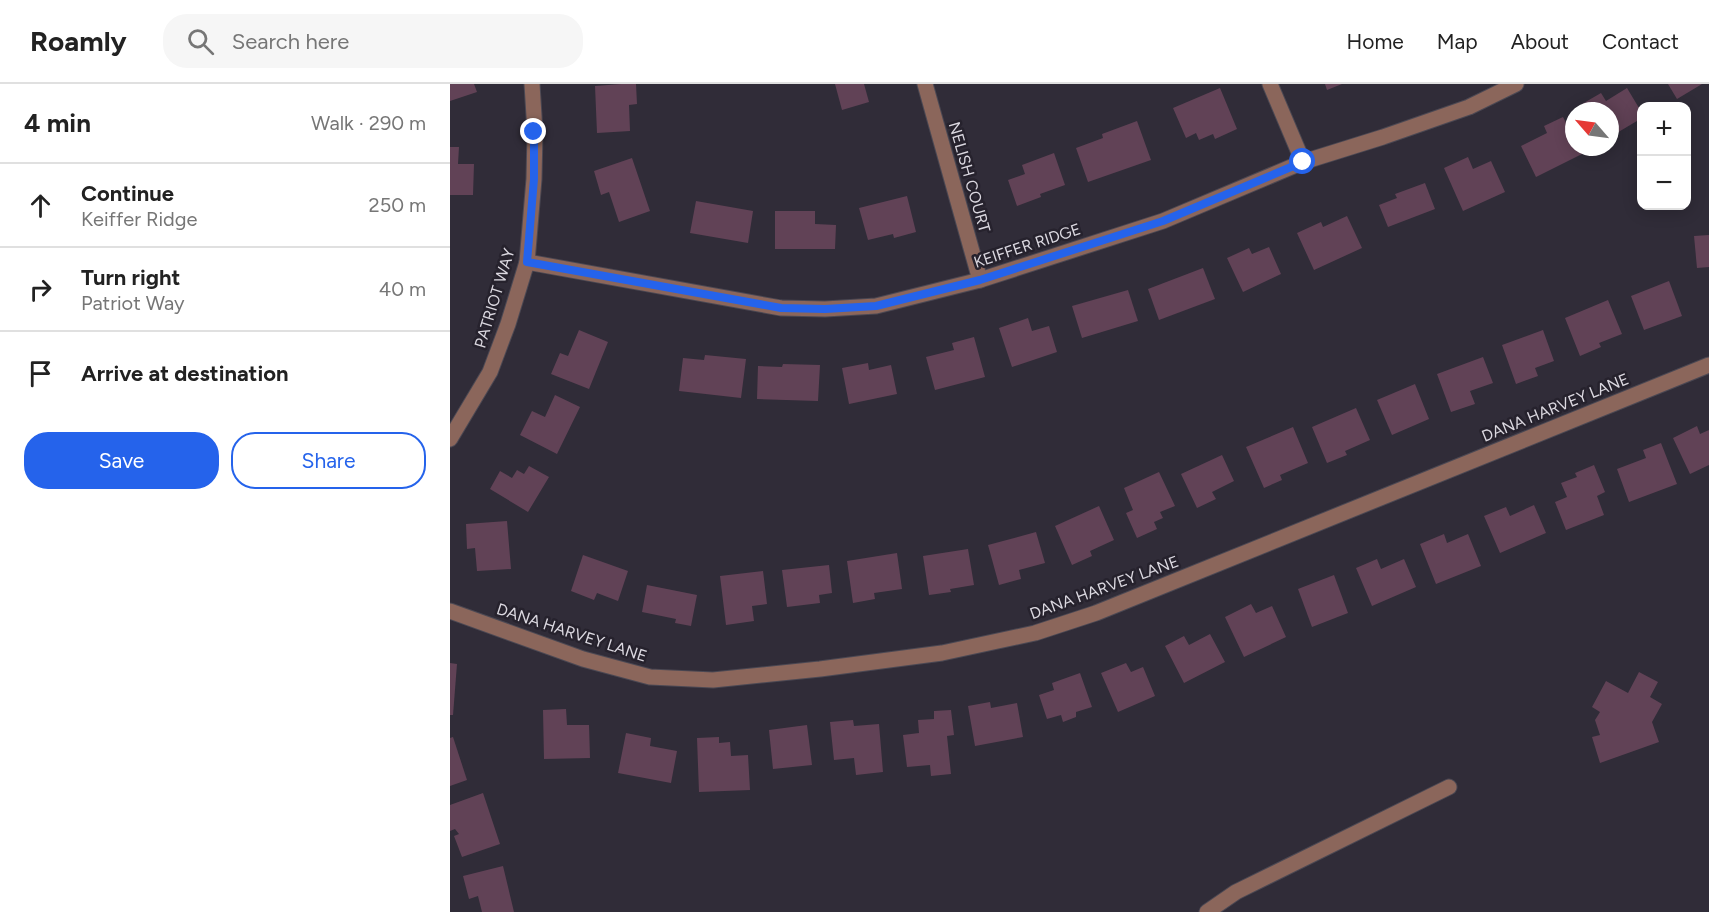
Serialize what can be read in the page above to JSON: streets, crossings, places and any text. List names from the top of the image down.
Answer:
{
  "streets": {
    "street": [
      "NELISH COURT",
      "KEIFFER RIDGE",
      "PATRIOT WAY",
      "DANA HARVEY LANE"
    ]
  },
  "crossings": [
    ["NELISH COURT", "KEIFFER RIDGE"],
    ["KEIFFER RIDGE", "PATRIOT WAY"]
  ],
  "north": "top left",
  "page": {
    "header": "Roamly",
    "search": "Search here",
    "nav": [
      "Home",
      "Map",
      "About",
      "Contact"
    ],
    "heading": ["4 min", "Walk · 290 m"],
    "map_buttons": ["+", "−"],
    "list": [
      ["Continue", "Keiffer Ridge", "250 m"],
      ["Turn right", "Patriot Way", "40 m"],
      "Arrive at destination"
    ],
    "buttons": ["Save", "Share"]
  }
}
